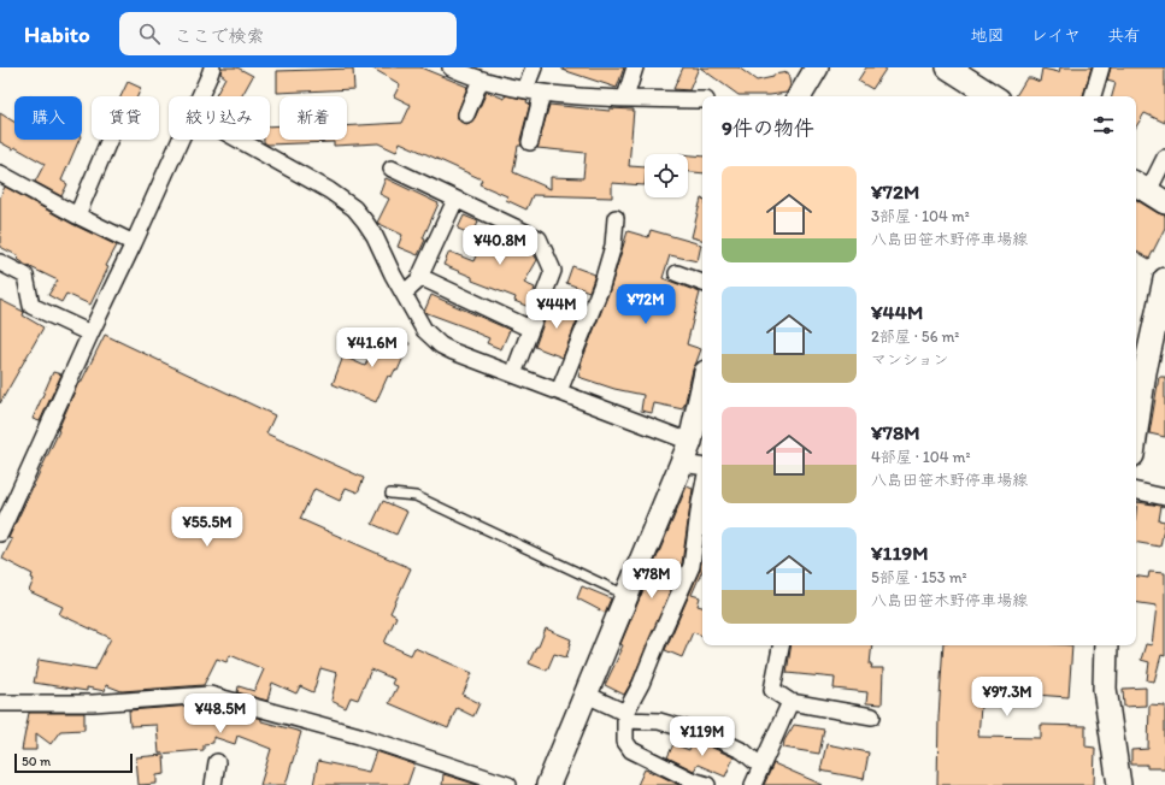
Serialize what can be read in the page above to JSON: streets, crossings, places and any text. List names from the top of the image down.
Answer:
{
  "scale_bar": "50 m",
  "page": {
    "header": "Habito",
    "search": "ここで検索",
    "nav": ["地図", "レイヤ", "共有"],
    "chip": [
      "購入",
      "賃貸",
      "絞り込み",
      "新着"
    ],
    "heading": "9件の物件",
    "list": [
      {
        "name": "¥72M",
        "note": "3部屋 · 104 m² · 八島田笹木野停車場線"
      },
      {
        "name": "¥44M",
        "note": "2部屋 · 56 m² · マンション"
      },
      {
        "name": "¥78M",
        "note": "4部屋 · 104 m² · 八島田笹木野停車場線"
      },
      {
        "name": "¥119M",
        "note": "5部屋 · 153 m² · 八島田笹木野停車場線"
      }
    ],
    "price": [
      "¥40.8M",
      "¥72M",
      "¥44M",
      "¥41.6M",
      "¥55.5M",
      "¥78M",
      "¥97.3M",
      "¥48.5M",
      "¥119M"
    ],
    "scale": "50 m"
  }
}
